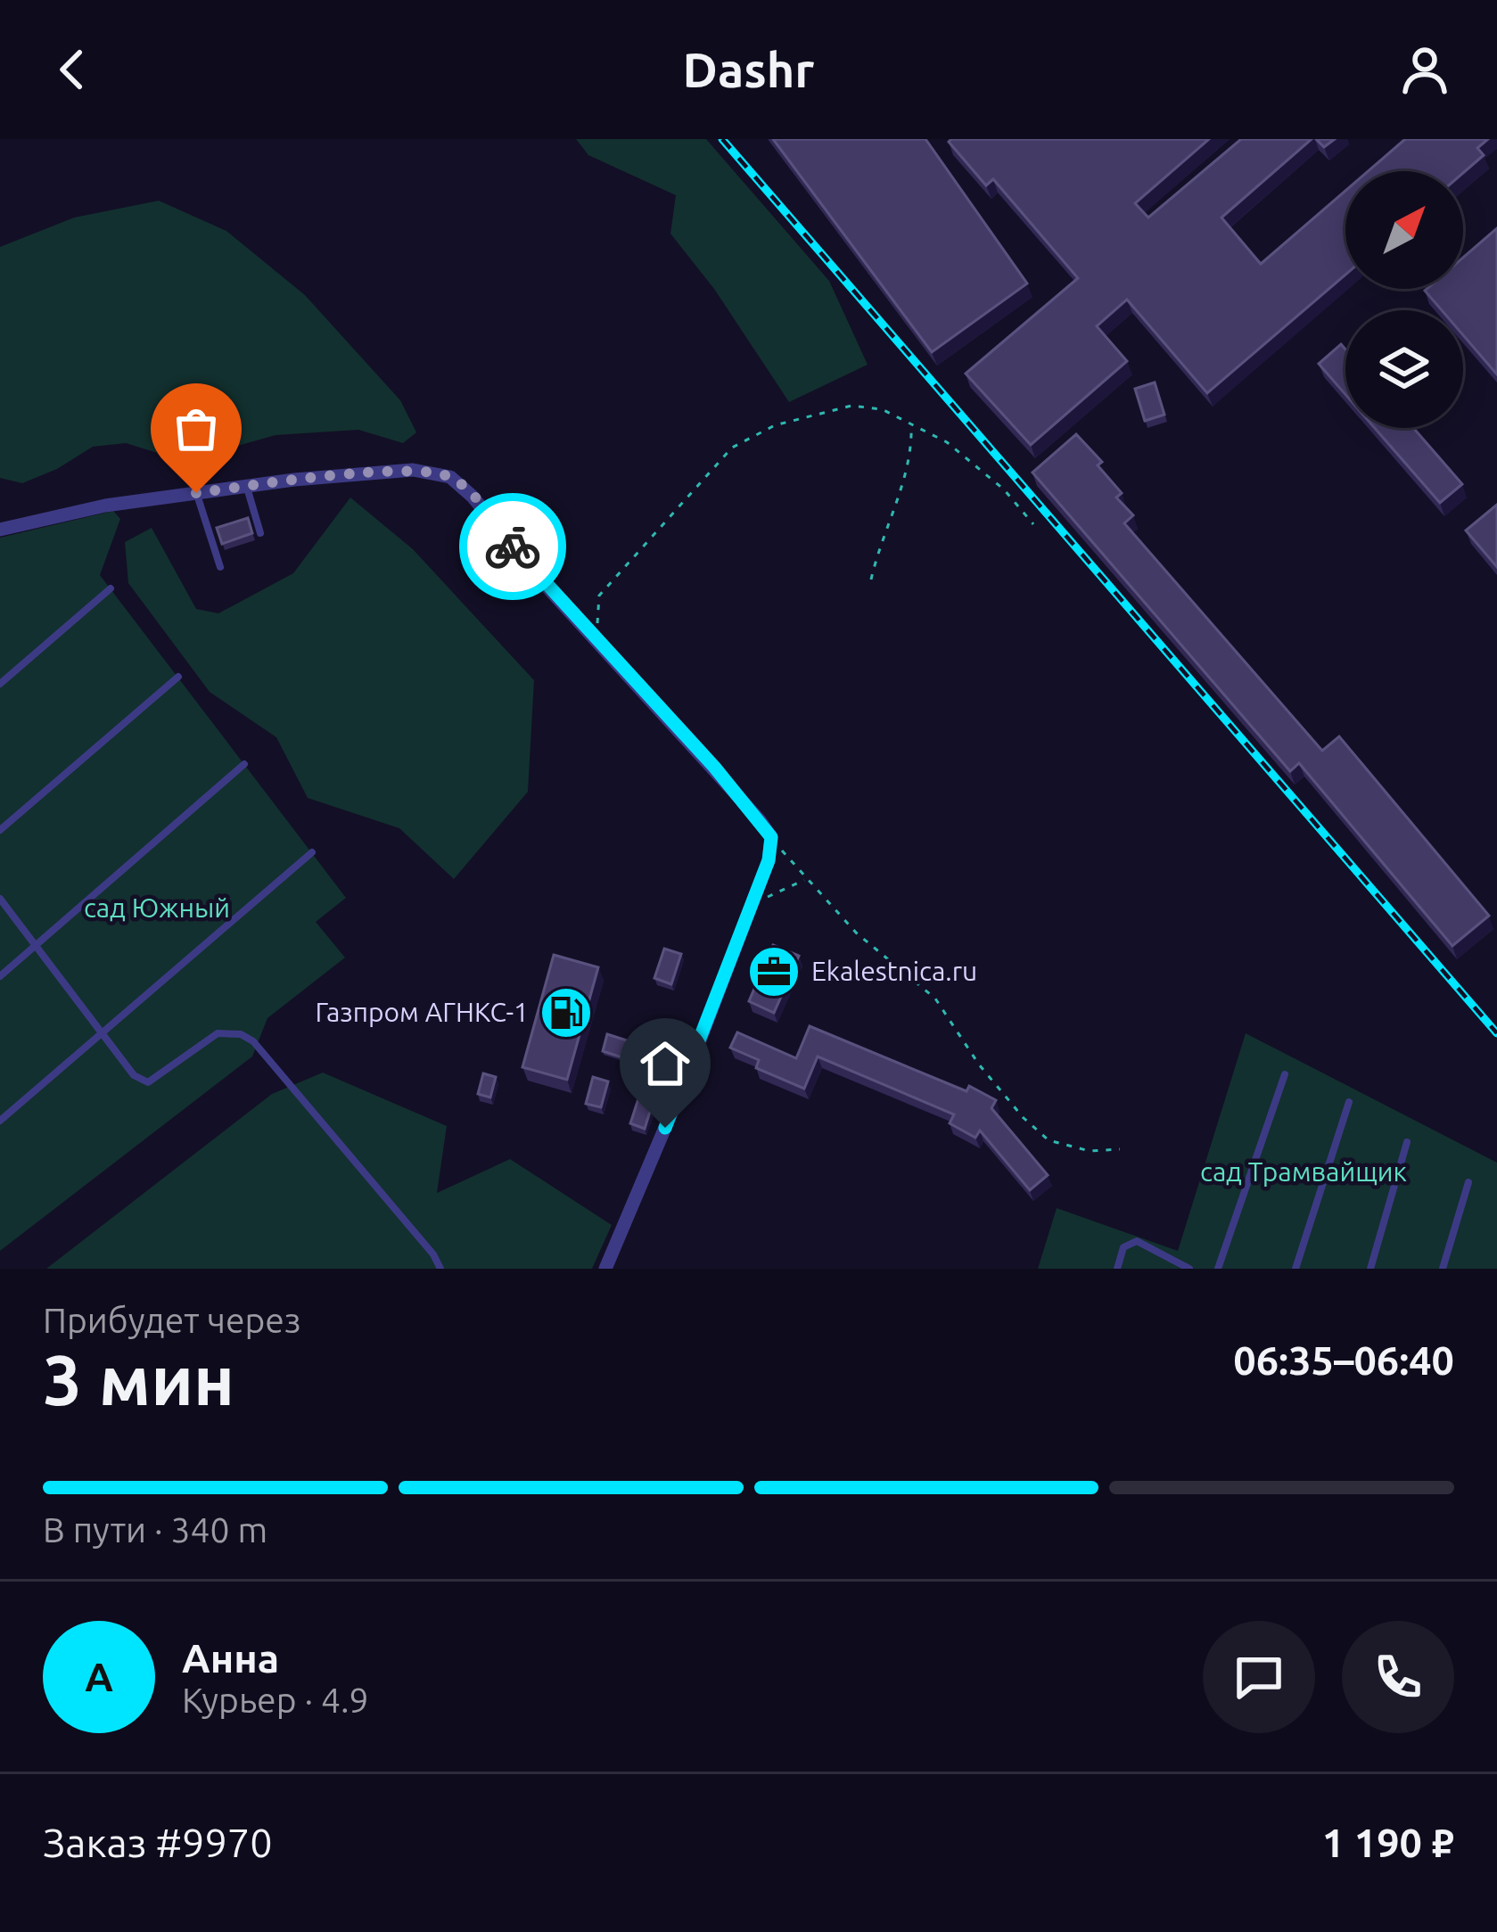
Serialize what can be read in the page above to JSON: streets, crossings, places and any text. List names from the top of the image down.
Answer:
{
  "parks": ["сад Южный", "сад Трамвайщик"],
  "places": {
    "office": ["Ekalestnica.ru"],
    "fuel station": ["Газпром АГНКС-1"]
  },
  "north": "top right",
  "page": {
    "header": "Dashr",
    "heading": ["3 мин", "Прибудет через", "06:35–06:40"],
    "panel": [
      "Анна",
      "Курьер · 4.9",
      "Заказ #9970",
      "1 190 ₽"
    ],
    "bar": "В пути · 340 m",
    "round": "А"
  }
}
